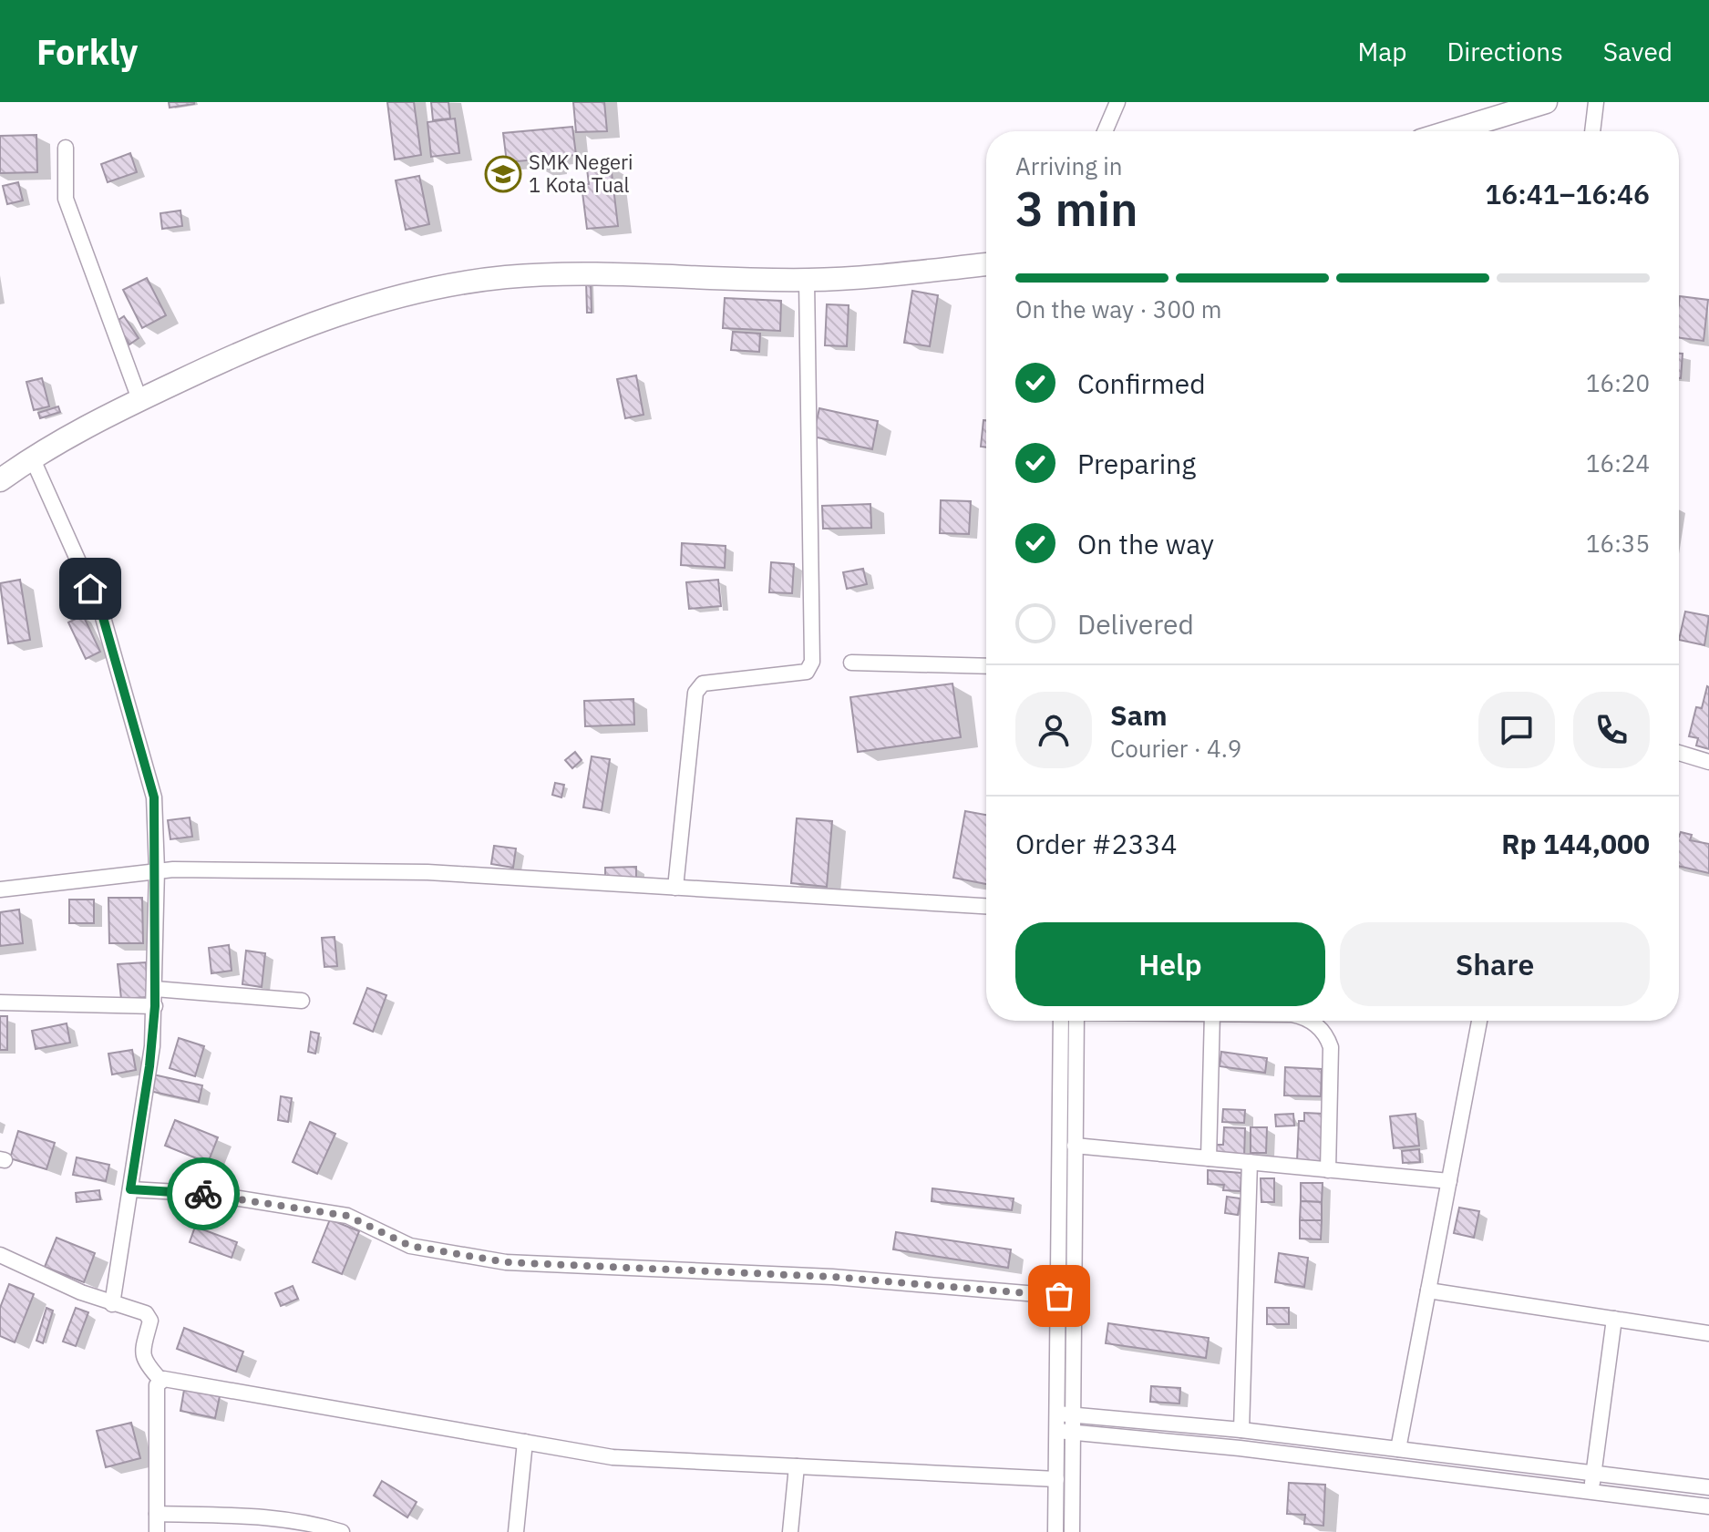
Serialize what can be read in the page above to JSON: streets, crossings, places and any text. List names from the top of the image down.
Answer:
{
  "places": {
    "school or university": ["SMK Negeri 1 Kota Tual"]
  },
  "page": {
    "header": "Forkly",
    "nav": ["Map", "Directions", "Saved"],
    "heading": ["3 min", "Arriving in", "16:41–16:46"],
    "panel": [
      "Sam",
      "Courier · 4.9",
      "Order #2334",
      "Rp 144,000"
    ],
    "bar": "On the way · 300 m",
    "list": [
      ["Confirmed", "16:20"],
      ["Preparing", "16:24"],
      ["On the way", "16:35"],
      "Delivered"
    ],
    "buttons": ["Help", "Share"]
  }
}
